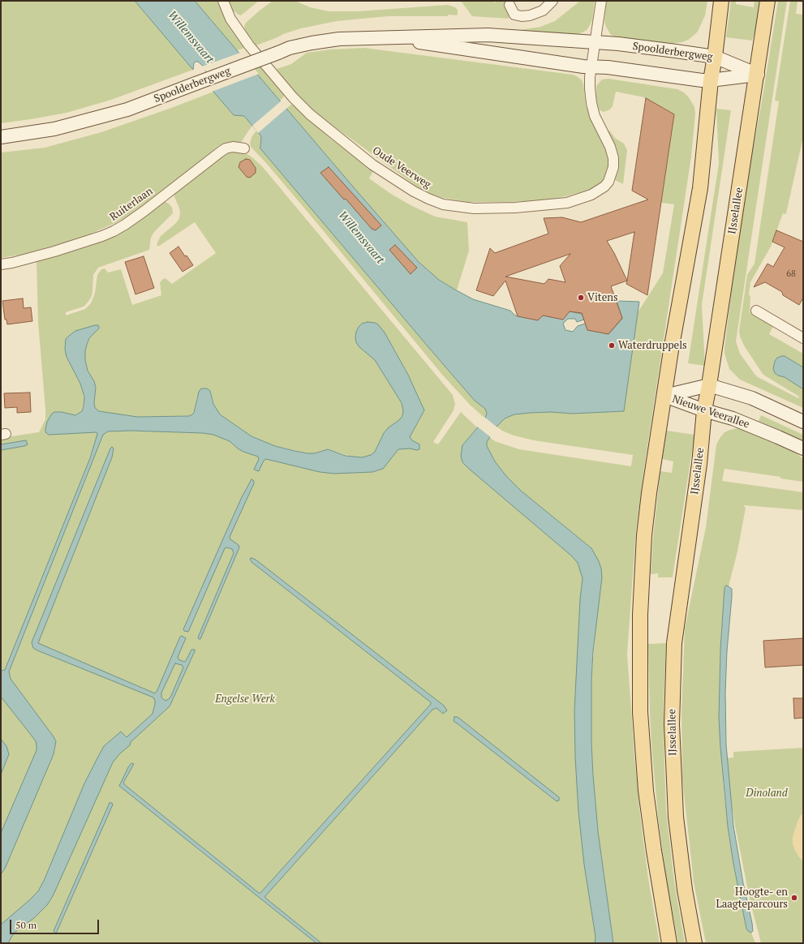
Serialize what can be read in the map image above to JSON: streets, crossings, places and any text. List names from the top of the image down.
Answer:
{
  "streets": {
    "main road": ["Spoolderbergweg", "IJsselallee", "Nieuwe Veerallee"],
    "street": ["Oude Veerweg", "Ruiterlaan"]
  },
  "crossings": [
    ["Spoolderbergweg", "Oude Veerweg"],
    ["Spoolderbergweg", "IJsselallee"],
    ["IJsselallee", "Nieuwe Veerallee"]
  ],
  "water": ["Willemsvaart"],
  "parks": ["Engelse Werk", "Dinoland"],
  "places": ["Vitens", "Waterdruppels", "Hoogte- en Laagteparcours"],
  "house_numbers": ["68"],
  "scale_bar": "50 m"
}
